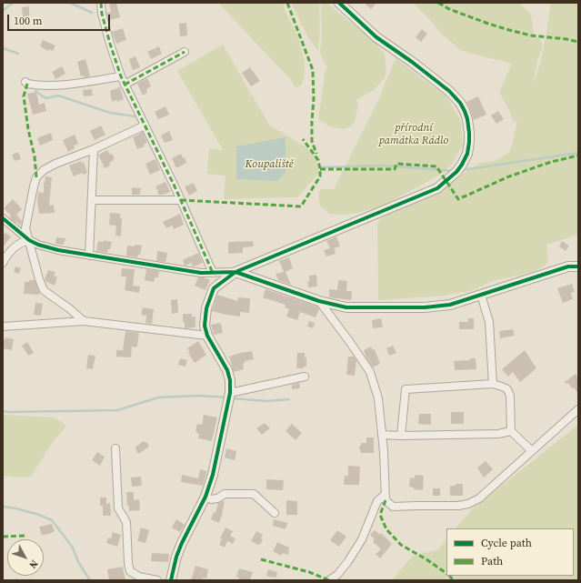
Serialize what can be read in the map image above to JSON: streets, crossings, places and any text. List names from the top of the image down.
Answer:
{
  "parks": ["přírodní památka Rádlo", "Koupaliště"],
  "legend": ["Cycle path", "Path"],
  "scale_bar": "100 m",
  "north": "bottom right"
}
